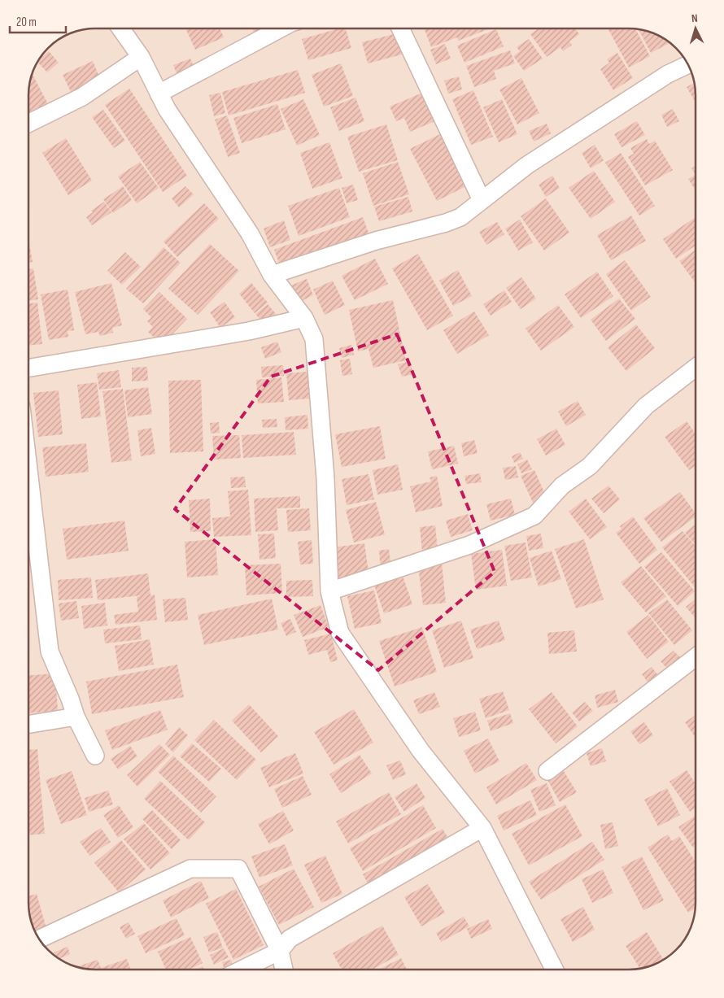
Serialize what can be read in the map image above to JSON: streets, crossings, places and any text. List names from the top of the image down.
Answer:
{
  "scale_bar": "20 m",
  "north": "top"
}
